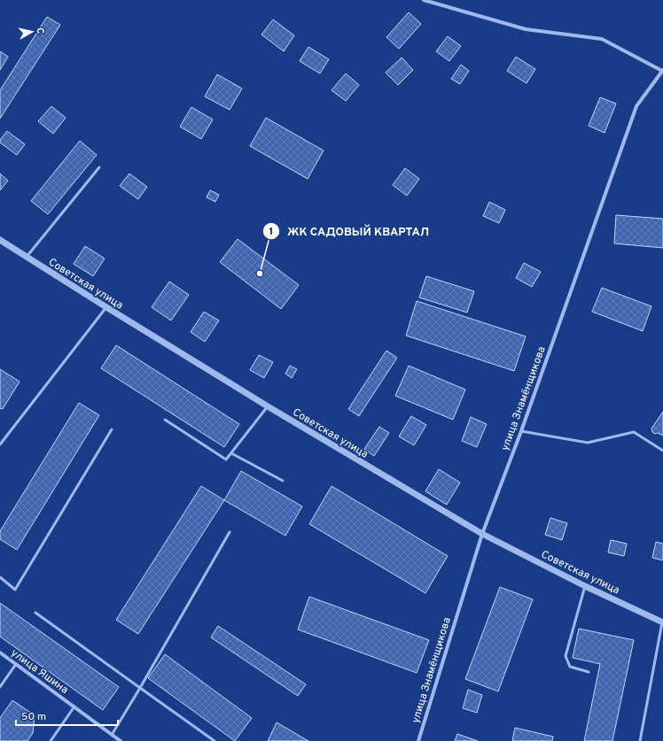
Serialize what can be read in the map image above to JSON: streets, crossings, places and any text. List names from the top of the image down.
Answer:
{
  "streets": {
    "street": ["Советская улица", "улица Знамёнщикова", "улица Яшина"]
  },
  "crossings": [
    ["Советская улица", "улица Знамёнщикова"]
  ],
  "places": ["ЖК САДОВЫЙ КВАРТАЛ"],
  "scale_bar": "50 m",
  "north": "right"
}
